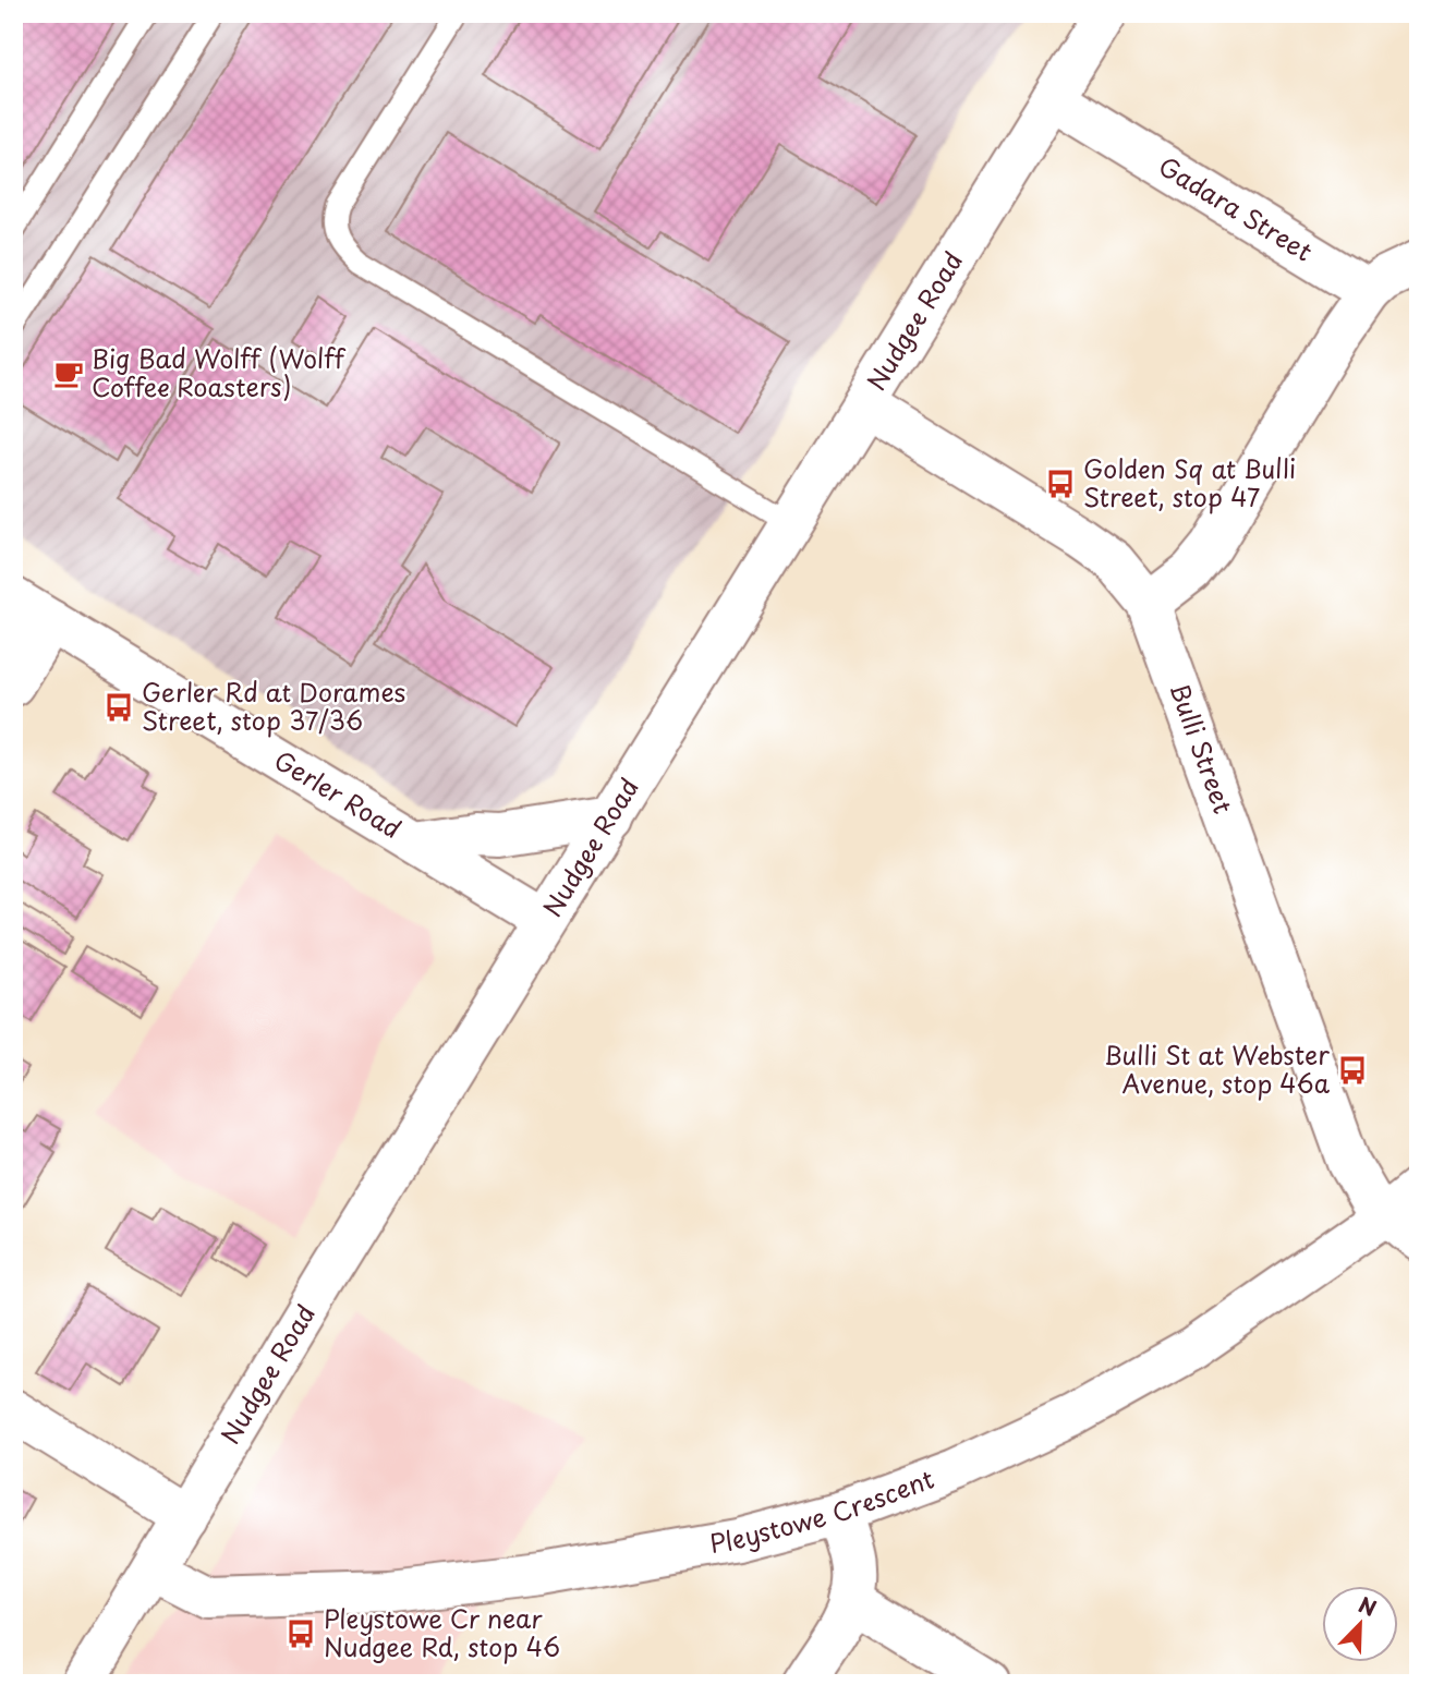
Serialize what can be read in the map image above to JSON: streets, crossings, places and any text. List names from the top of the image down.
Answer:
{
  "streets": {
    "street": [
      "Gadara Street",
      "Nudgee Road",
      "Bulli Street",
      "Gerler Road",
      "Pleystowe Crescent"
    ]
  },
  "crossings": [
    ["Gadara Street", "Nudgee Road"],
    ["Nudgee Road", "Bulli Street"],
    ["Nudgee Road", "Gerler Road"],
    ["Nudgee Road", "Pleystowe Crescent"],
    ["Bulli Street", "Pleystowe Crescent"]
  ],
  "places": {
    "cafe": ["Big Bad Wolff (Wolff Coffee Roasters)"],
    "bus stop": [
      "Golden Sq at Bulli Street, stop 47",
      "Gerler Rd at Dorames Street, stop 37/36",
      "Bulli St at Webster Avenue, stop 46a",
      "Pleystowe Cr near Nudgee Rd, stop 46"
    ]
  },
  "north": "top right"
}
